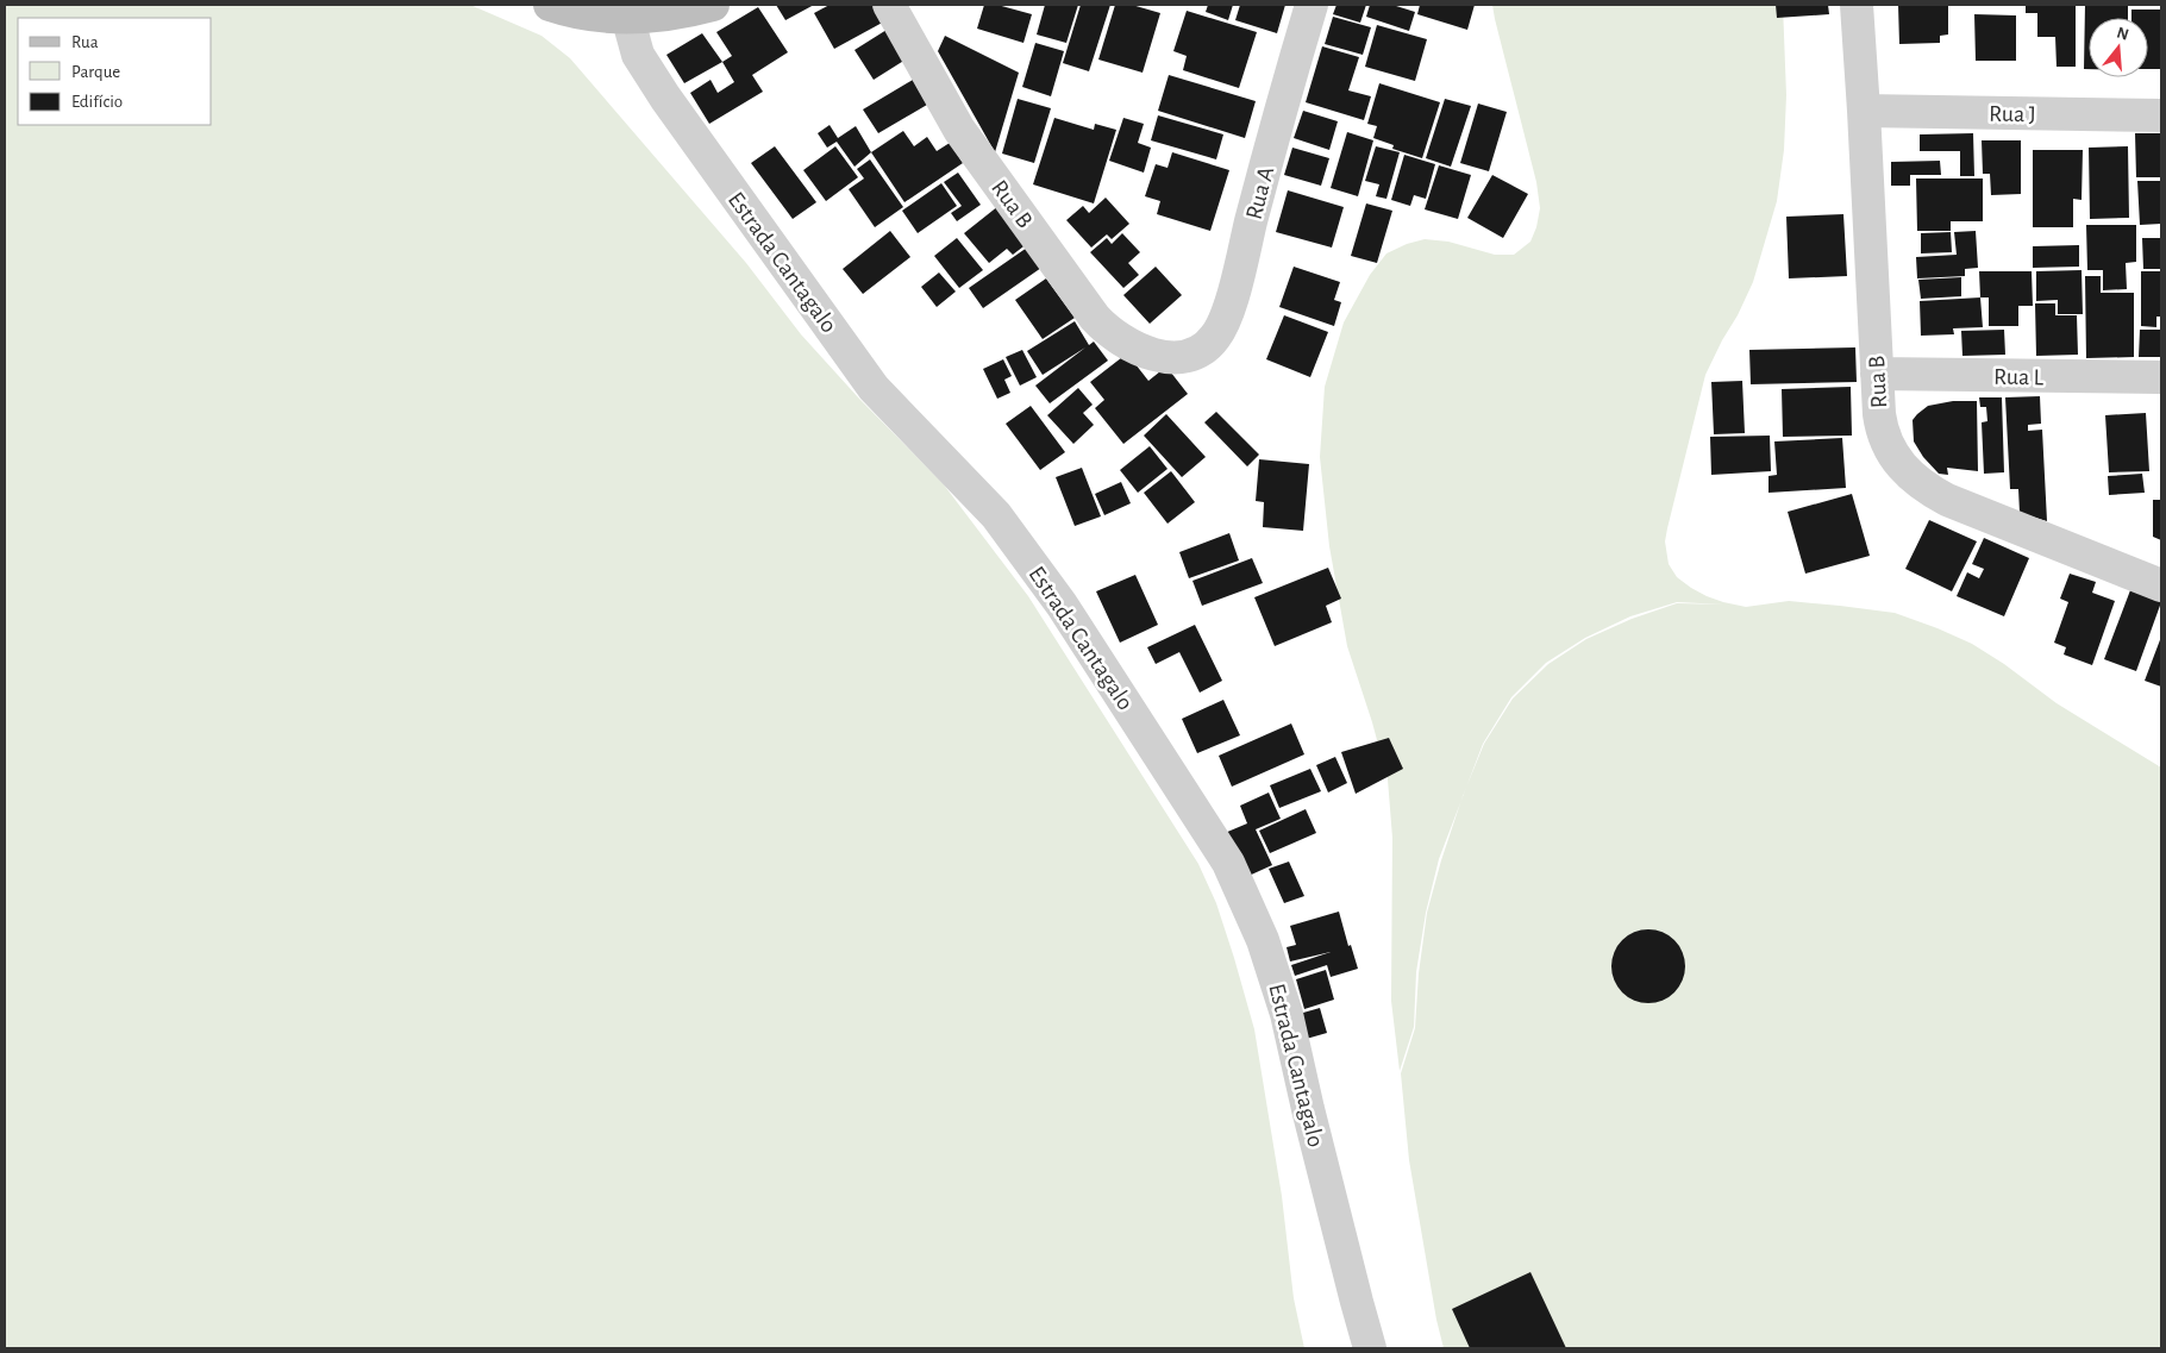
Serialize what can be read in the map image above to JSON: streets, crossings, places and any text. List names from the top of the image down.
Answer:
{
  "streets": {
    "street": [
      "Rua J",
      "Rua A",
      "Rua B",
      "Estrada Cantagalo",
      "Rua L"
    ]
  },
  "crossings": [
    ["Rua J", "Rua B"],
    ["Rua A", "Rua B"],
    ["Rua B", "Rua L"]
  ],
  "legend": ["Rua", "Parque", "Edifício"],
  "north": "top"
}
